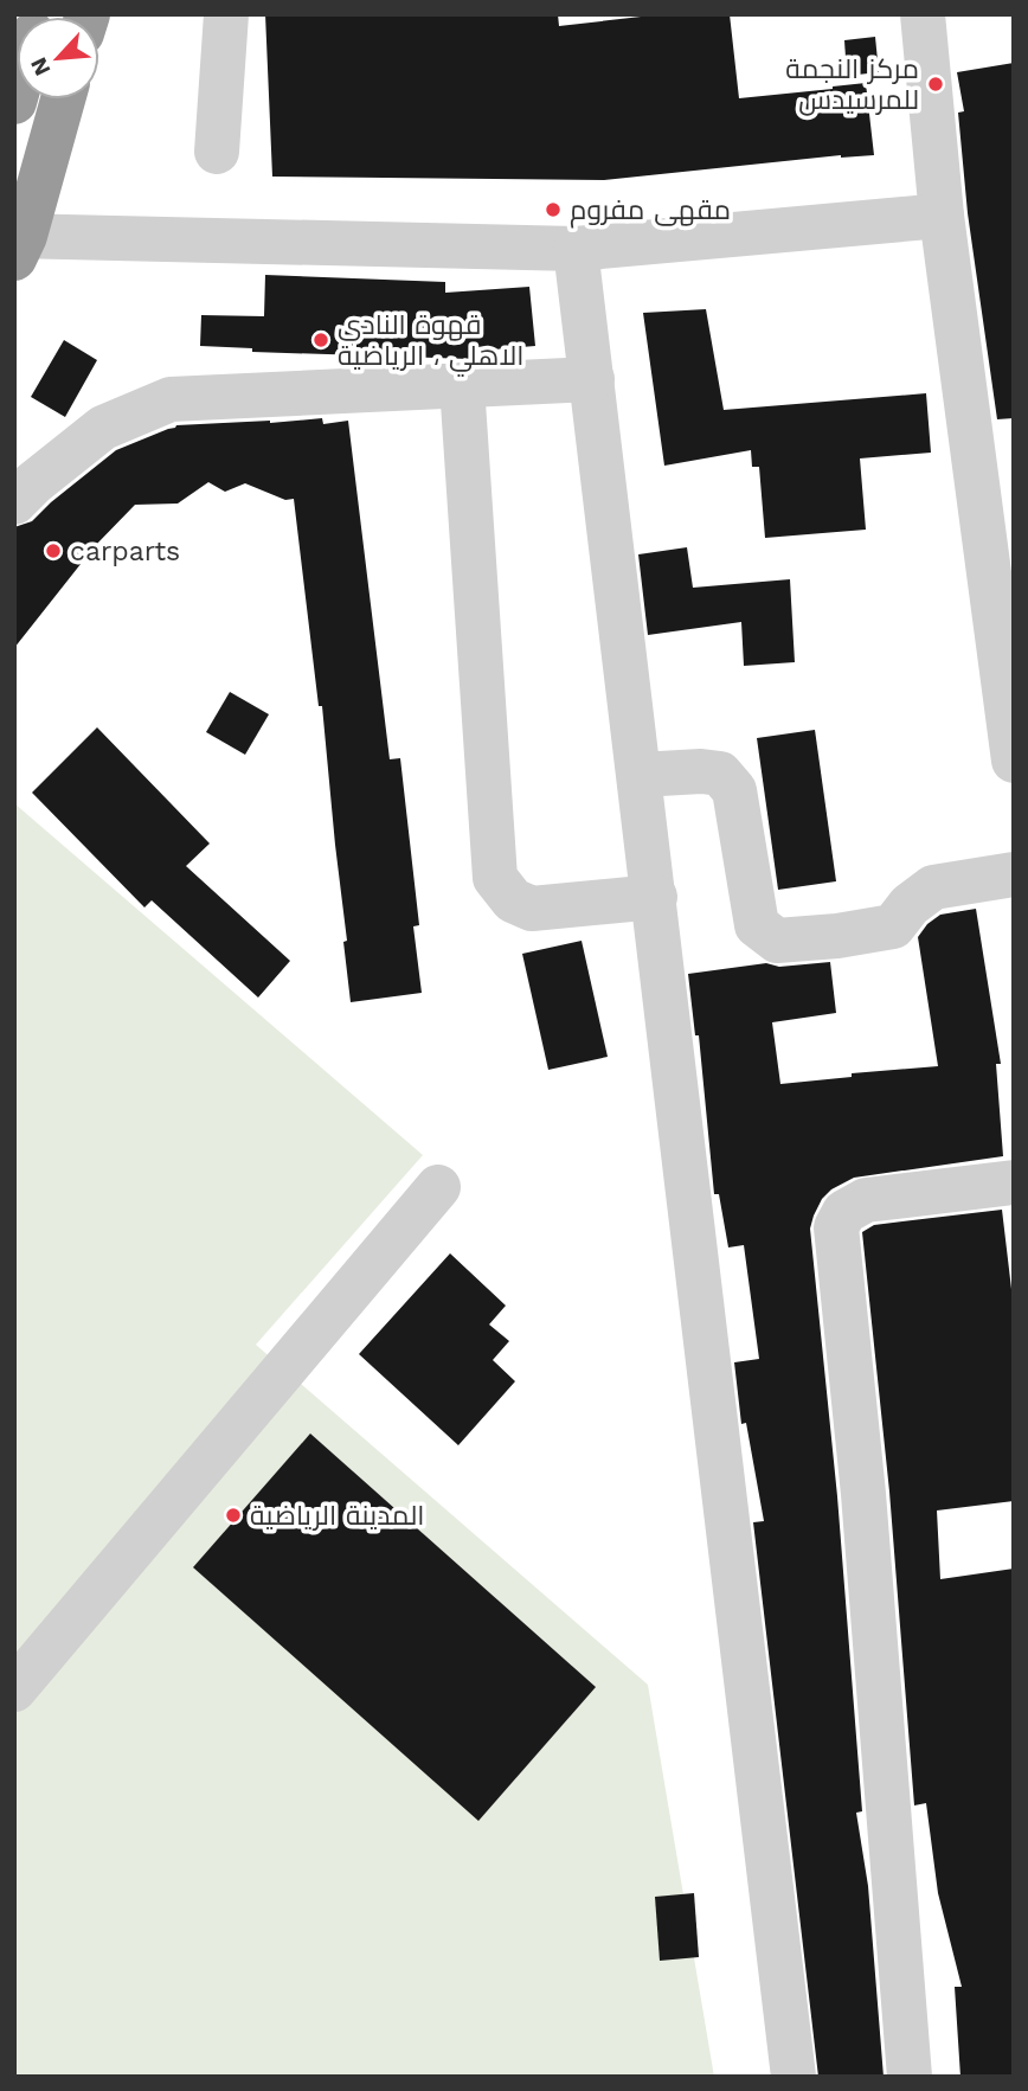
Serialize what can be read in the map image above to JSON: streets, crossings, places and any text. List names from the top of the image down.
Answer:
{
  "places": [
    "مركز النجمة للمرسيدس",
    "مقهى مفروم",
    "قهوة النادي الاهلي ، الرياضية",
    "carparts",
    "المدينة الرياضية"
  ],
  "north": "bottom left"
}
